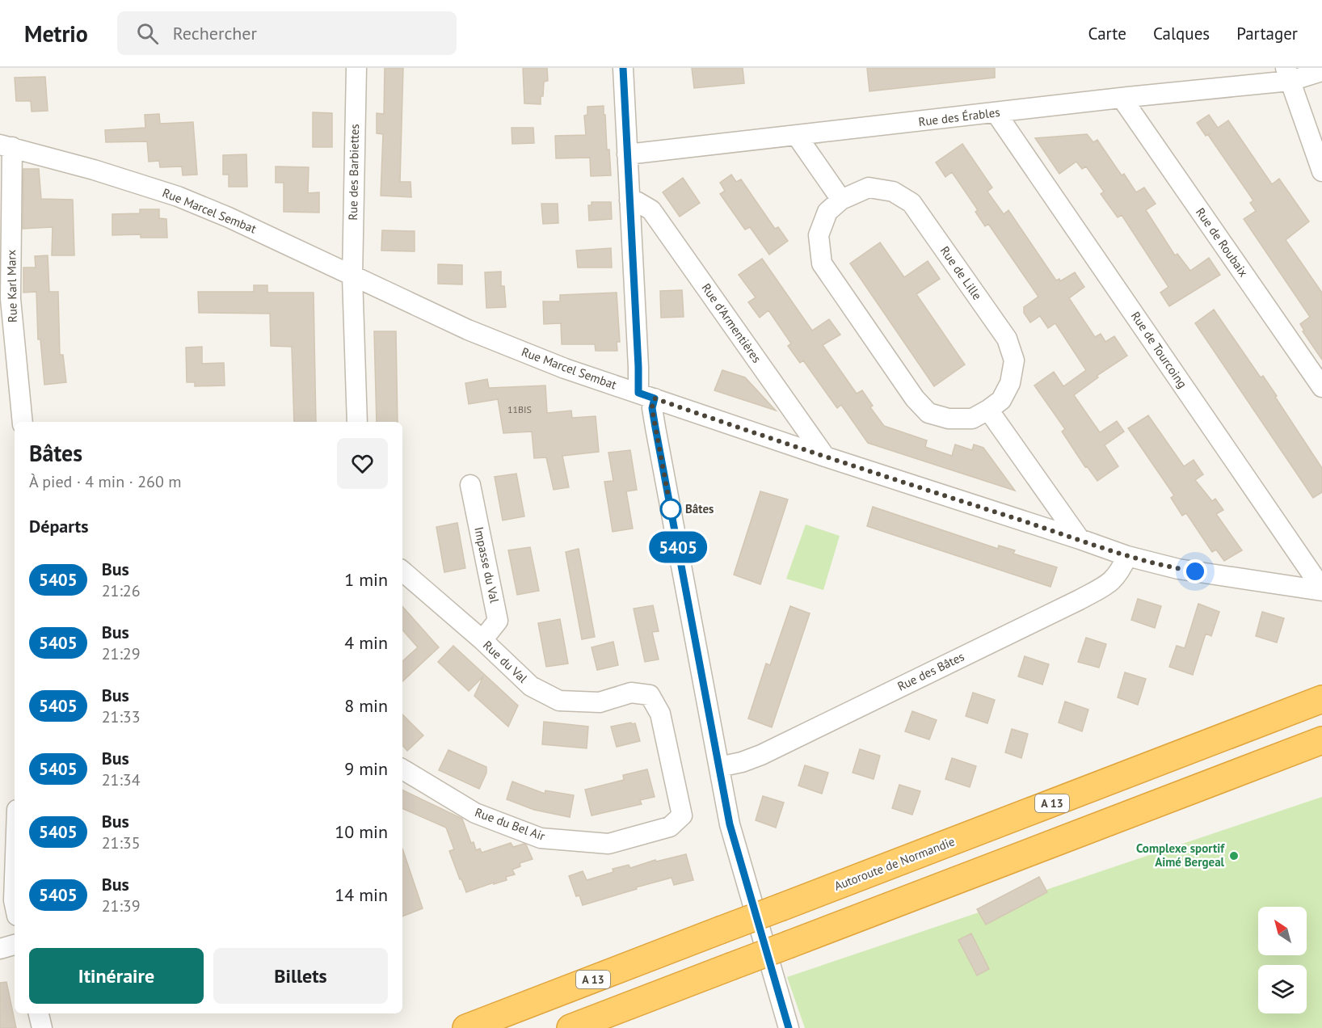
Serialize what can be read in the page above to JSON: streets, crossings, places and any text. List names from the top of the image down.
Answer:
{
  "streets": {
    "highway": ["A 13", "Autoroute de Normandie"],
    "street": [
      "Rue des Érables",
      "Rue des Barbiettes",
      "Rue Marcel Sembat",
      "Rue de Roubaix",
      "Rue de Lille",
      "Rue Karl Marx",
      "Rue d'Armentières",
      "Rue de Tourcoing",
      "Impasse du Val",
      "Rue du Val",
      "Rue des Bâtes",
      "Rue du Bel Air"
    ]
  },
  "crossings": [
    ["Rue des Érables", "Rue de Roubaix"],
    ["Rue des Érables", "Rue de Tourcoing"],
    ["Rue des Barbiettes", "Rue Marcel Sembat"],
    ["Rue Marcel Sembat", "Rue Karl Marx"],
    ["Rue Marcel Sembat", "Rue d'Armentières"],
    ["Rue Marcel Sembat", "Rue de Tourcoing"],
    ["Rue Marcel Sembat", "Rue des Bâtes"],
    ["Impasse du Val", "Rue du Val"],
    ["Rue du Val", "Rue du Bel Air"]
  ],
  "places": ["Bâtes", "Complexe sportif Aimé Bergeal"],
  "lines": ["bus line 5405"],
  "house_numbers": ["11BIS"],
  "north": "top left",
  "page": {
    "header": "Metrio",
    "search": "Rechercher",
    "nav": ["Carte", "Calques", "Partager"],
    "on_map": "5405",
    "heading": [
      ["Bâtes", "À pied · 4 min · 260 m"],
      "Départs"
    ],
    "list": [
      {
        "mark": "5405",
        "name": "Bus",
        "note": "21:26",
        "value": "1 min"
      },
      {
        "mark": "5405",
        "name": "Bus",
        "note": "21:29",
        "value": "4 min"
      },
      {
        "mark": "5405",
        "name": "Bus",
        "note": "21:33",
        "value": "8 min"
      },
      {
        "mark": "5405",
        "name": "Bus",
        "note": "21:34",
        "value": "9 min"
      },
      {
        "mark": "5405",
        "name": "Bus",
        "note": "21:35",
        "value": "10 min"
      },
      {
        "mark": "5405",
        "name": "Bus",
        "note": "21:39",
        "value": "14 min"
      }
    ],
    "buttons": ["Itinéraire", "Billets"]
  }
}
